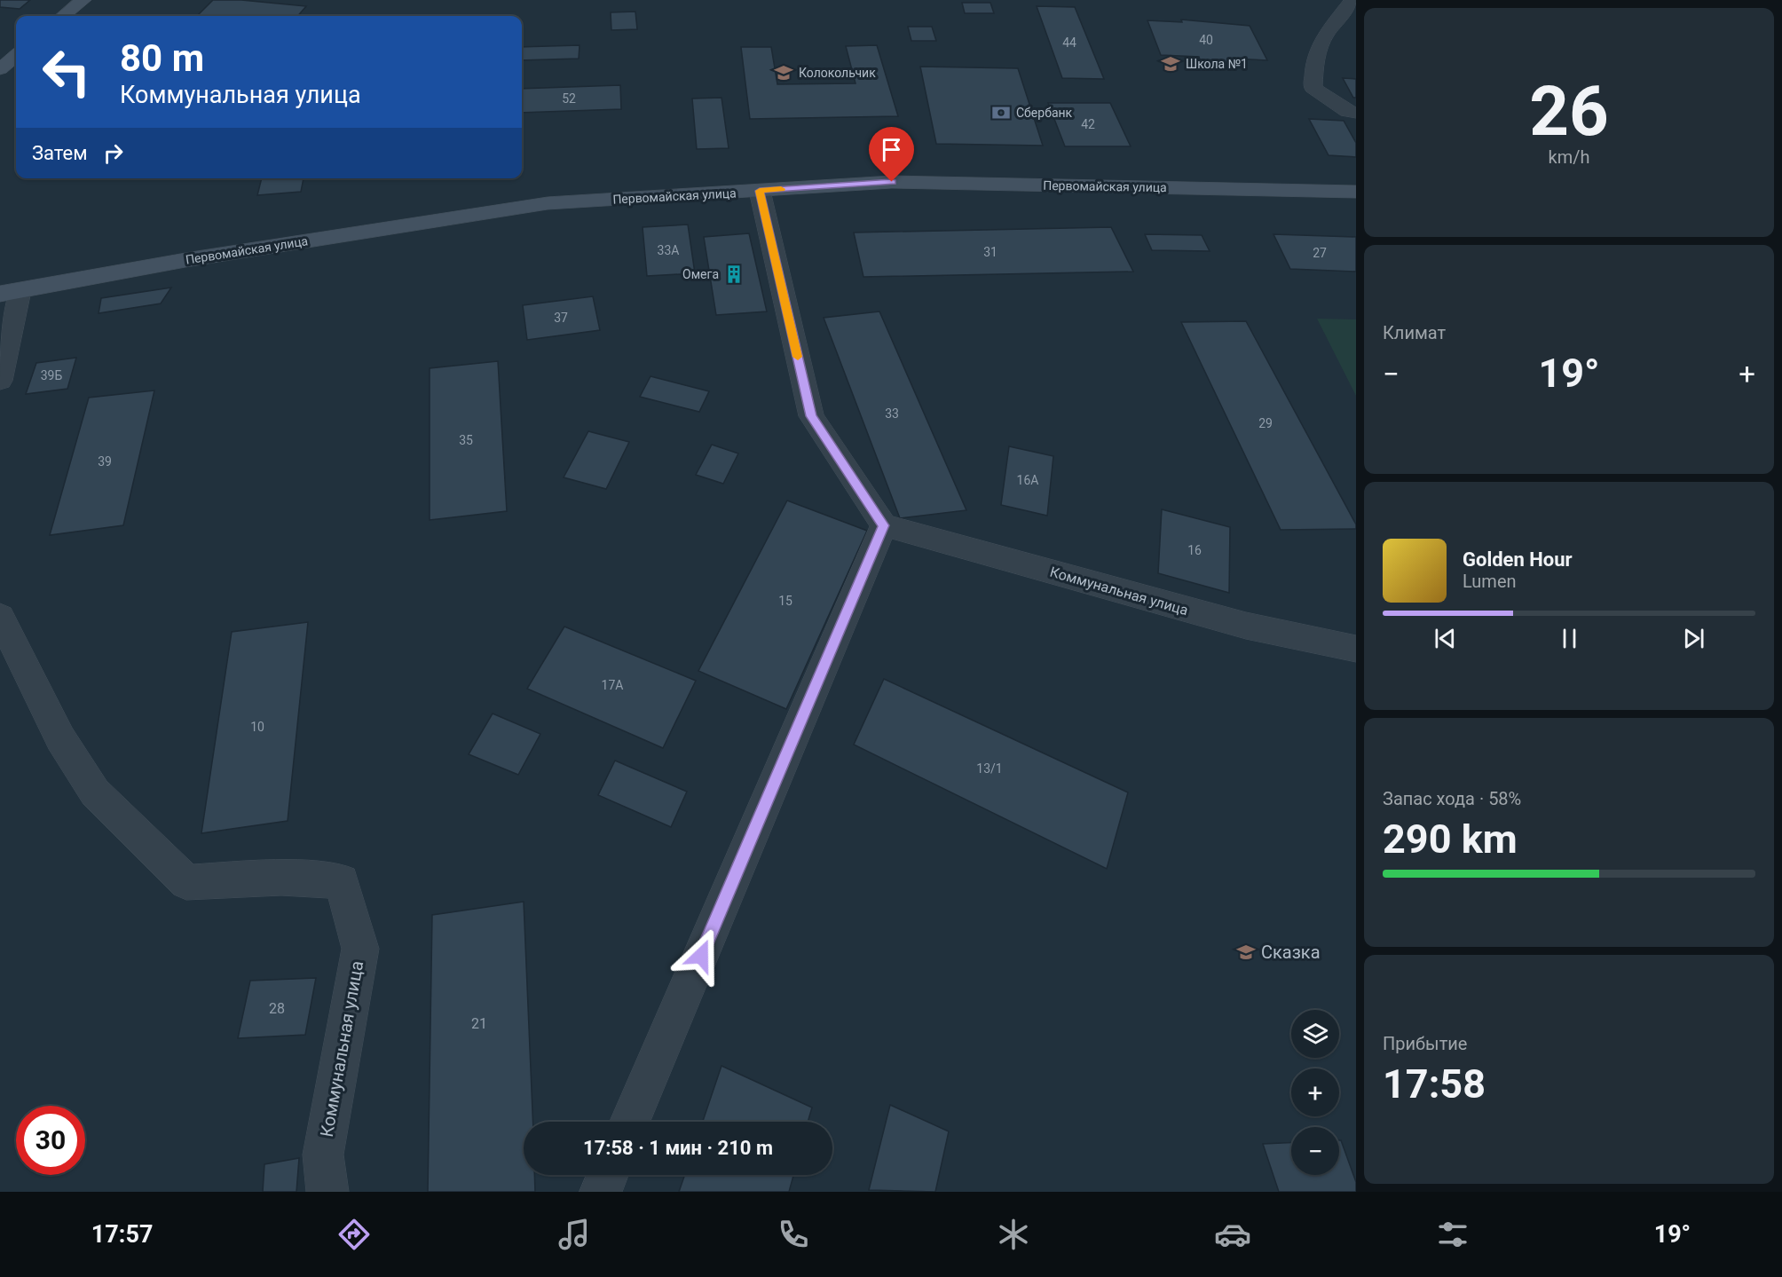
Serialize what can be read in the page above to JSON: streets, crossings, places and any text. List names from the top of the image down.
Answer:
{
  "streets": {
    "street": ["Первомайская улица", "Коммунальная улица"]
  },
  "places": {
    "school or university": ["Школа №1", "Колокольчик", "Сказка"],
    "bank": ["Сбербанк"],
    "building": ["Омега"]
  },
  "house_numbers": [
    "40",
    "44",
    "52",
    "42",
    "33А",
    "31",
    "27",
    "37",
    "39Б",
    "33",
    "29",
    "35",
    "39",
    "16А",
    "16",
    "15",
    "17А",
    "10",
    "13/1",
    "28",
    "21"
  ],
  "page": {
    "tile": [
      ["26", "km/h"],
      "Климат",
      ["Запас хода · 58%", "290 km"],
      ["Прибытие", "17:58"]
    ],
    "turn": ["80 m", "Коммунальная улица"],
    "then": "Затем",
    "heat": ["−", "19°", "+"],
    "song": ["Golden Hour", "Lumen"],
    "map_buttons": ["+", "−"],
    "limit": "30",
    "trip": "17:58 · 1 мин · 210 m",
    "tabs": ["17:57", "19°"]
  }
}
